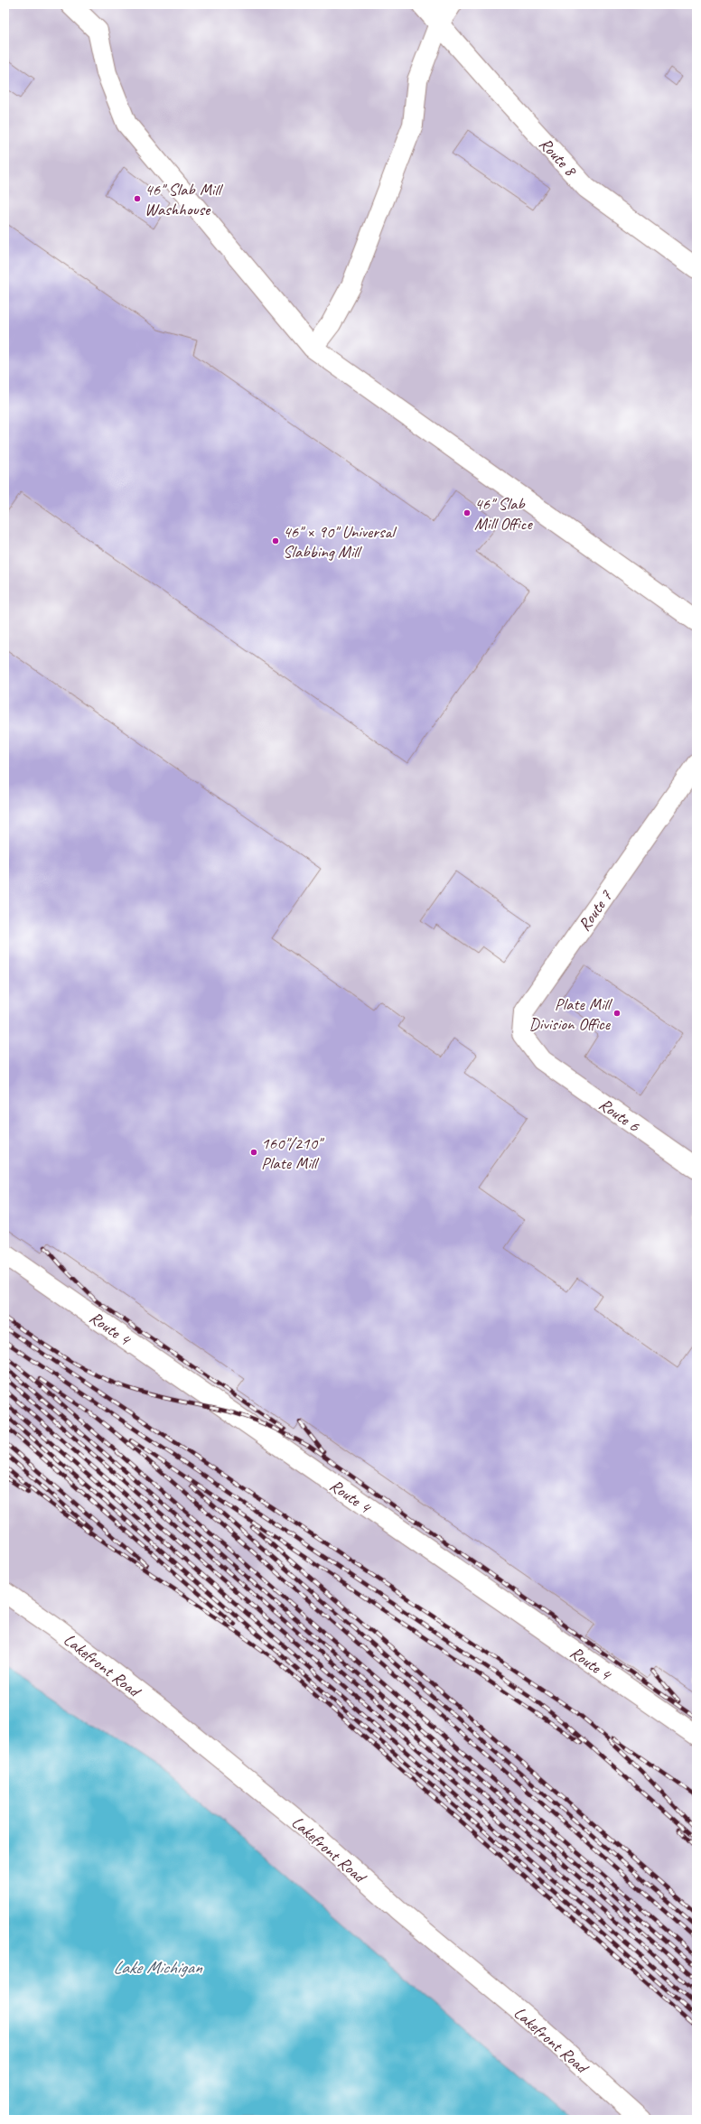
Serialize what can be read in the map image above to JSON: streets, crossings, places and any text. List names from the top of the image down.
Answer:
{
  "streets": {
    "street": [
      "Route 8",
      "Route 7",
      "Route 6",
      "Route 4",
      "Lakefront Road"
    ]
  },
  "crossings": [
    ["Route 7", "Route 6"]
  ],
  "water": ["Lake Michigan"],
  "places": [
    "46\" Slab Mill Washhouse",
    "46\" Slab Mill Office",
    "46\" × 90\" Universal Slabbing Mill",
    "Plate Mill Division Office",
    "160\"/210\" Plate Mill"
  ]
}
